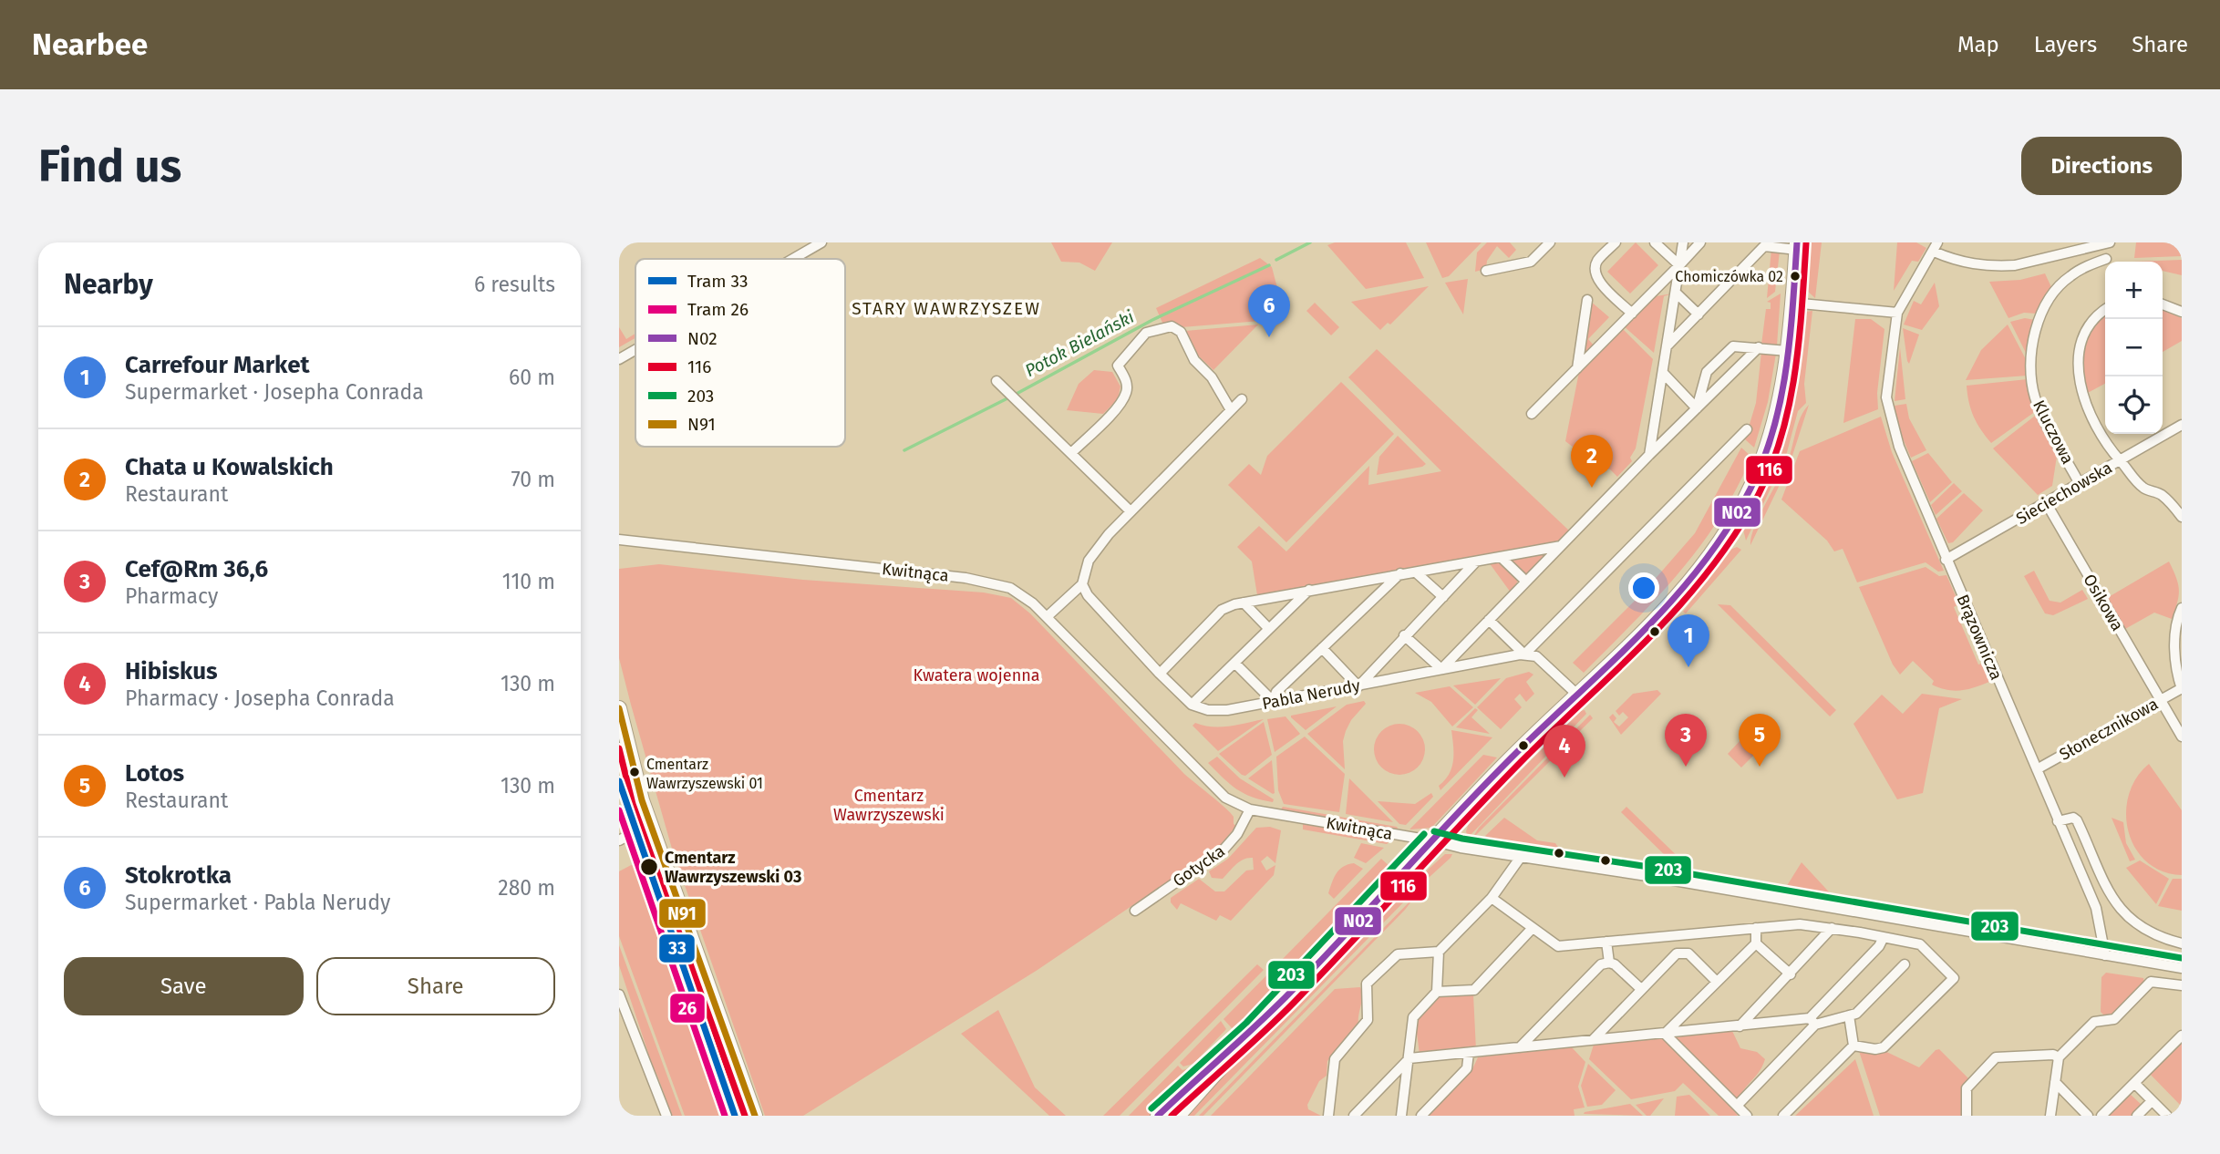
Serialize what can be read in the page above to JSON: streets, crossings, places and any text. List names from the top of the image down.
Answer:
{
  "streets": {
    "street": [
      "Kluczowa",
      "Sieciechowska",
      "Kwitnąca",
      "Osikowa",
      "Brązownicza",
      "Pabla Nerudy",
      "Słonecznikowa",
      "Gotycka"
    ]
  },
  "crossings": [
    ["Kluczowa", "Sieciechowska"],
    ["Sieciechowska", "Osikowa"],
    ["Sieciechowska", "Brązownicza"],
    ["Kwitnąca", "Brązownicza"],
    ["Kwitnąca", "Gotycka"],
    ["Osikowa", "Słonecznikowa"],
    ["Brązownicza", "Słonecznikowa"]
  ],
  "districts": ["STARY WAWRZYSZEW"],
  "water": ["Potok Bielański"],
  "parks": ["Kwatera wojenna", "Cmentarz Wawrzyszewski"],
  "places": ["Chomiczówka 02", "Cmentarz Wawrzyszewski 01", "Cmentarz Wawrzyszewski 03"],
  "lines": [
    "transit line N02",
    "transit line 116",
    "transit line N91",
    "tram line 33",
    "tram line 26",
    "transit line 203"
  ],
  "legend": [
    "Tram 33",
    "Tram 26",
    "N02",
    "116",
    "203",
    "N91"
  ],
  "page": {
    "header": "Nearbee",
    "nav": ["Map", "Layers", "Share"],
    "buttons": [
      "Directions",
      ["Save", "Share"]
    ],
    "title": "Find us",
    "heading": ["Nearby", "6 results"],
    "map_buttons": ["+", "−"],
    "pins": [
      "6",
      "2",
      "1",
      "3",
      "5",
      "4"
    ],
    "list": [
      {
        "mark": "1",
        "name": "Carrefour Market",
        "note": "Supermarket · Josepha Conrada",
        "value": "60 m"
      },
      {
        "mark": "2",
        "name": "Chata u Kowalskich",
        "note": "Restaurant",
        "value": "70 m"
      },
      {
        "mark": "3",
        "name": "Cef@Rm 36,6",
        "note": "Pharmacy",
        "value": "110 m"
      },
      {
        "mark": "4",
        "name": "Hibiskus",
        "note": "Pharmacy · Josepha Conrada",
        "value": "130 m"
      },
      {
        "mark": "5",
        "name": "Lotos",
        "note": "Restaurant",
        "value": "130 m"
      },
      {
        "mark": "6",
        "name": "Stokrotka",
        "note": "Supermarket · Pabla Nerudy",
        "value": "280 m"
      }
    ]
  }
}
